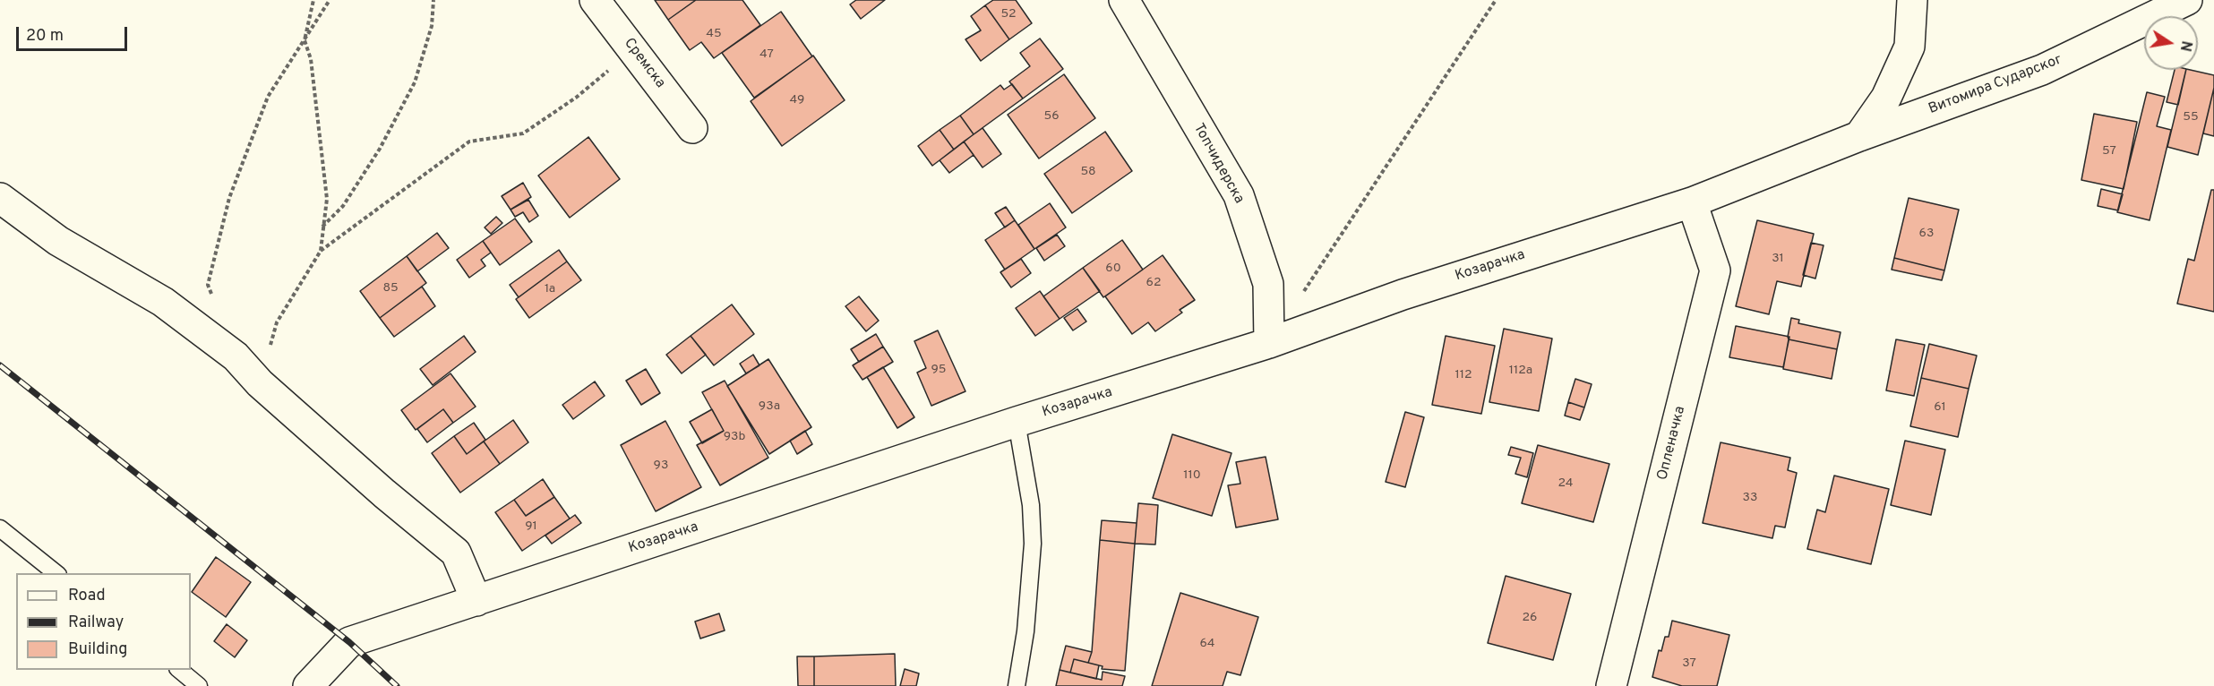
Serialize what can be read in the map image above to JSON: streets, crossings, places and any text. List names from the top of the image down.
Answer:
{
  "streets": {
    "street": [
      "Сремска",
      "Витомира Сударског",
      "Топчидерска",
      "Козарачка",
      "Опленачка"
    ]
  },
  "crossings": [
    ["Витомира Сударског", "Козарачка"],
    ["Топчидерска", "Козарачка"],
    ["Козарачка", "Опленачка"]
  ],
  "house_numbers": [
    "52",
    "45",
    "47",
    "49",
    "56",
    "55",
    "57",
    "58",
    "63",
    "31",
    "60",
    "62",
    "85",
    "1a",
    "95",
    "112a",
    "112",
    "93a",
    "61",
    "93b",
    "93",
    "110",
    "24",
    "33",
    "91",
    "26",
    "64",
    "37"
  ],
  "legend": ["Road", "Railway", "Building"],
  "scale_bar": "20 m",
  "north": "right"
}
